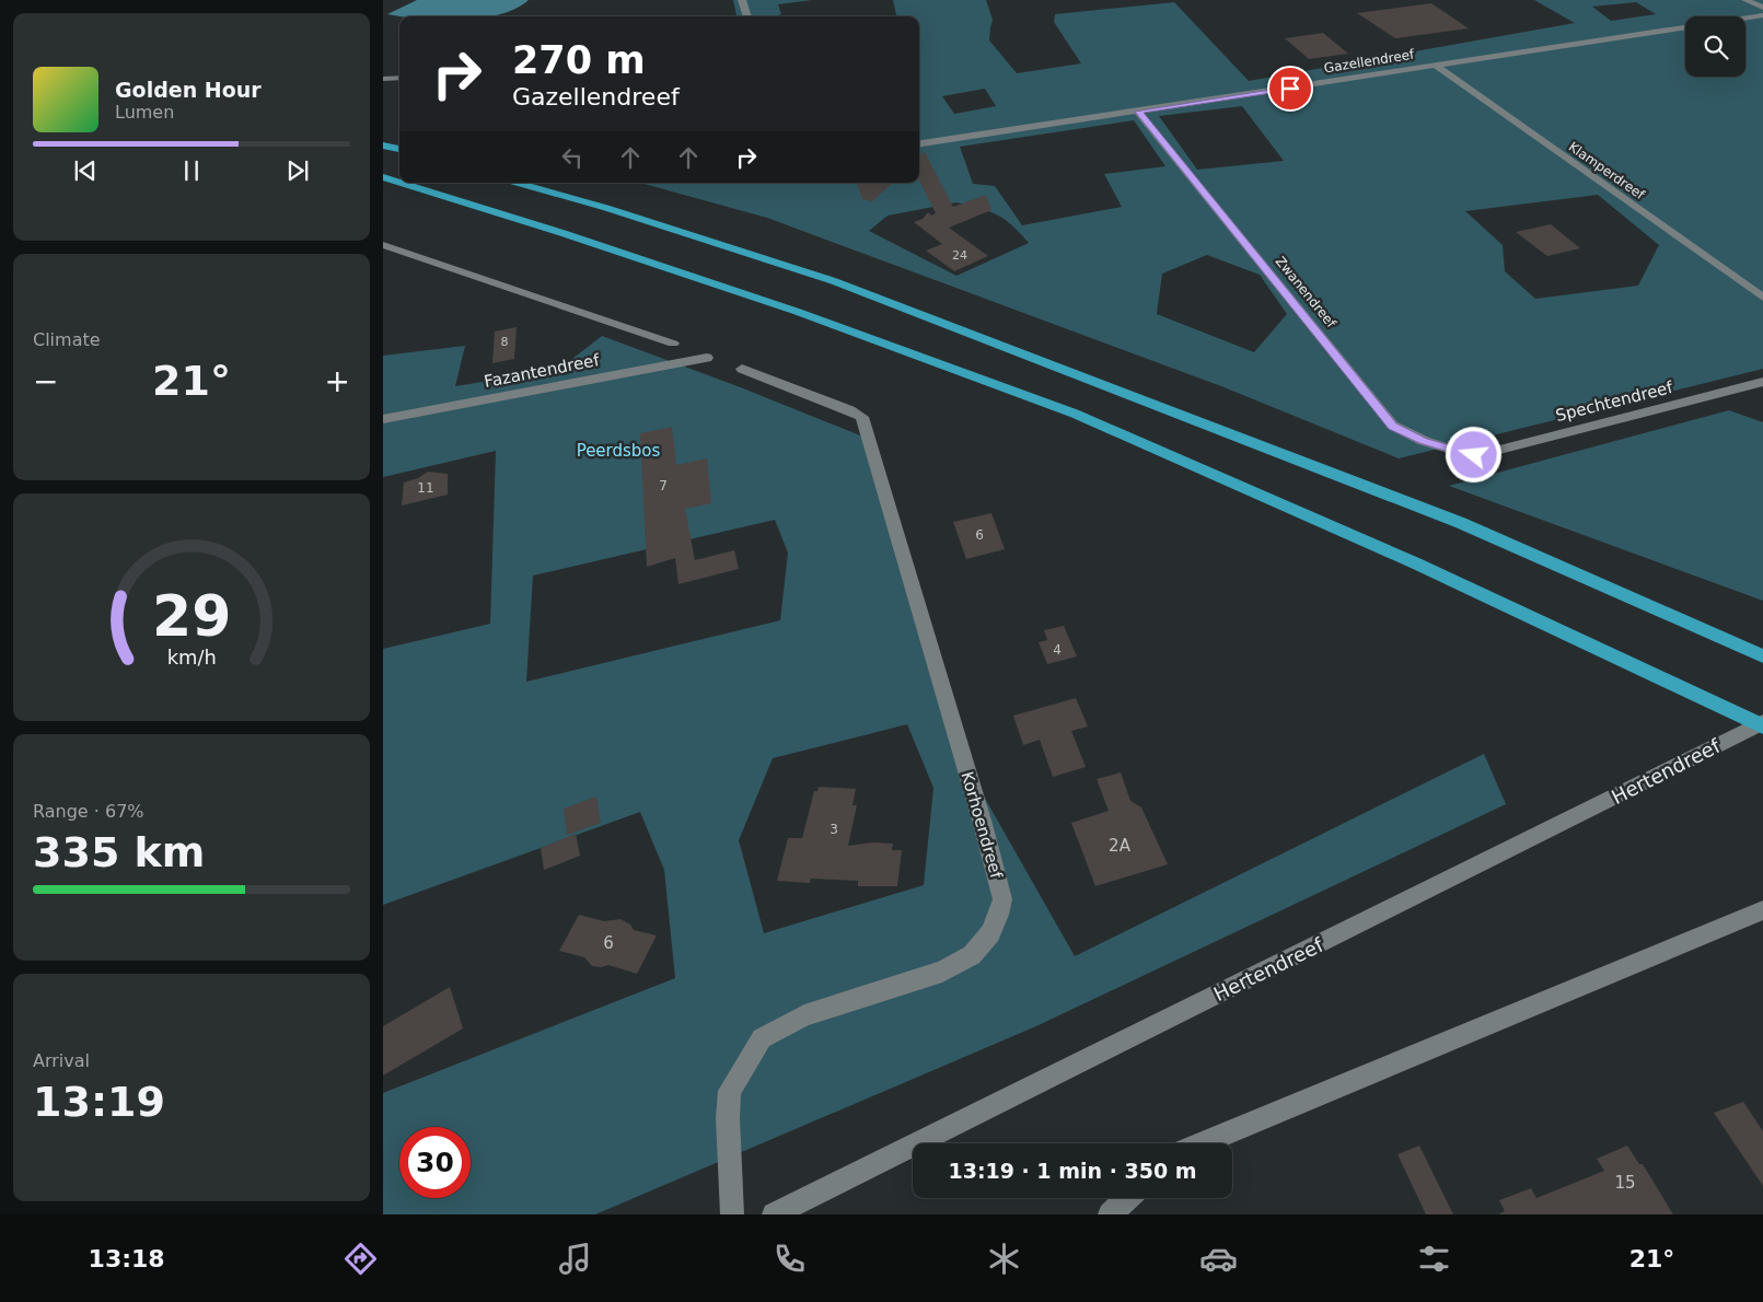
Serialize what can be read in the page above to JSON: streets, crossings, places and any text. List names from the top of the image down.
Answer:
{
  "streets": {
    "street": [
      "Gazellendreef",
      "Klamperdreef",
      "Zwanendreef",
      "Fazantendreef",
      "Spechtendreef",
      "Hertendreef",
      "Korhoendreef"
    ]
  },
  "crossings": [
    ["Gazellendreef", "Klamperdreef"],
    ["Gazellendreef", "Zwanendreef"],
    ["Zwanendreef", "Spechtendreef"]
  ],
  "parks": ["Peerdsbos"],
  "house_numbers": [
    "24",
    "8",
    "7",
    "11",
    "6",
    "4",
    "3",
    "2A",
    "6",
    "15"
  ],
  "page": {
    "turn": ["270 m", "Gazellendreef"],
    "song": ["Golden Hour", "Lumen"],
    "tile": [
      "Climate",
      ["Range · 67%", "335 km"],
      ["Arrival", "13:19"]
    ],
    "heat": ["−", "21°", "+"],
    "limit": "30",
    "trip": "13:19 · 1 min · 350 m",
    "tabs": ["13:18", "21°"],
    "gauge": ["29", "km/h"]
  }
}
